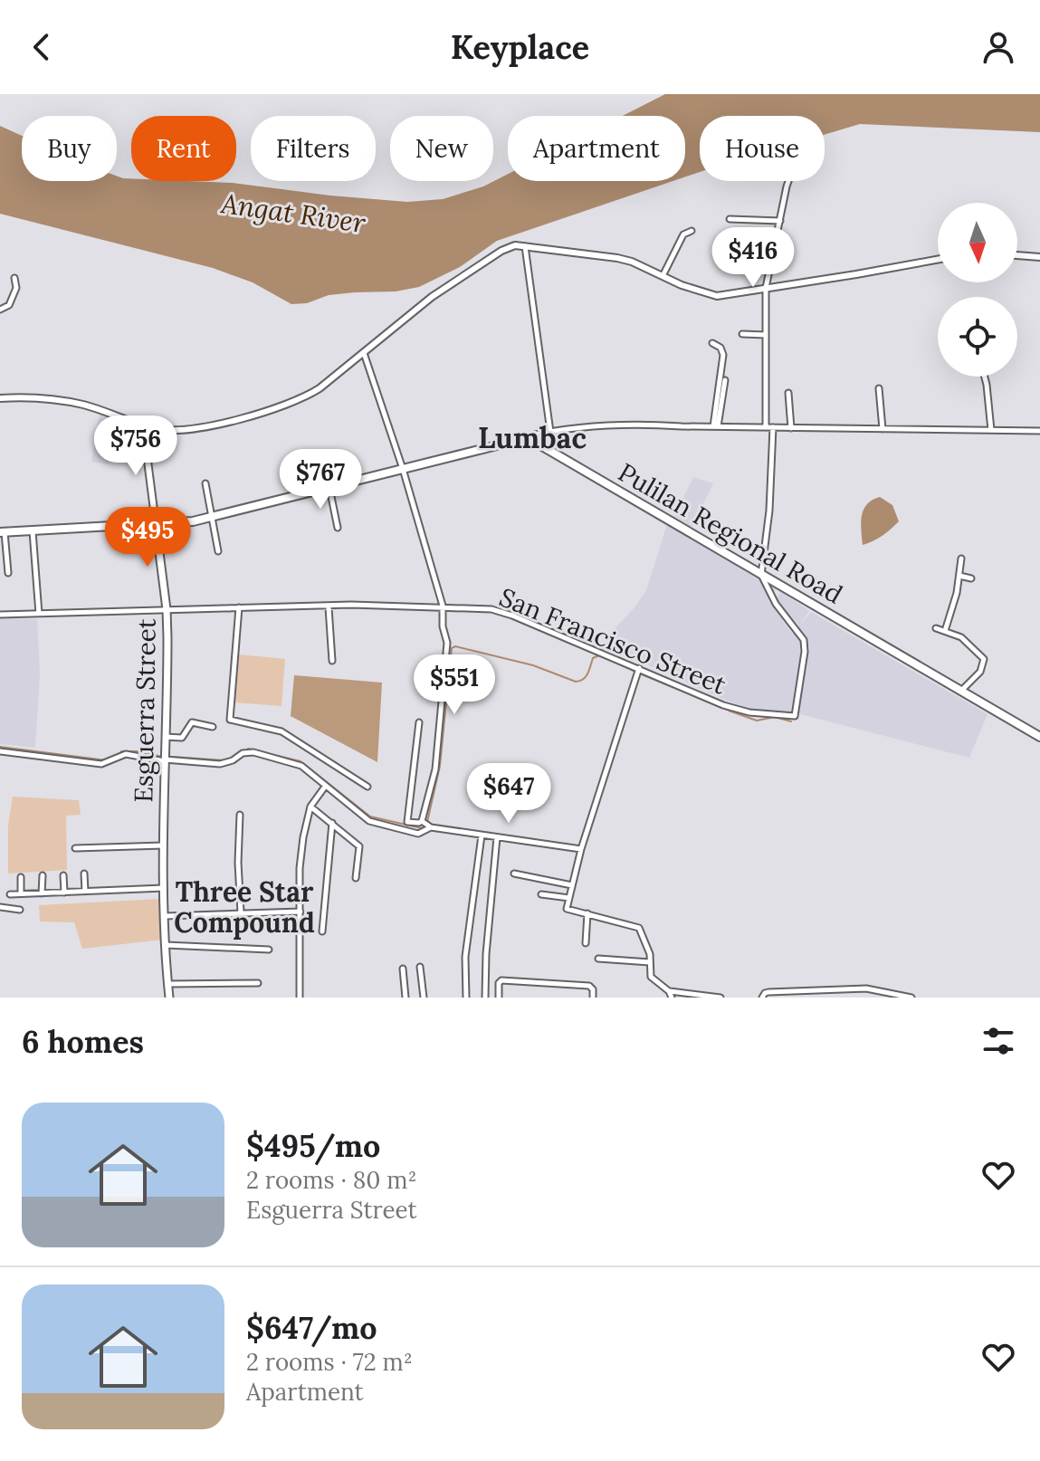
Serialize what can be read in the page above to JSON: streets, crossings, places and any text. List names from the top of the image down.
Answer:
{
  "streets": {
    "main road": ["Pulilan Regional Road", "Esguerra Street"],
    "street": ["San Francisco Street"]
  },
  "crossings": [
    ["Pulilan Regional Road", "San Francisco Street"],
    ["San Francisco Street", "Esguerra Street"]
  ],
  "districts": ["Lumbac", "Three Star Compound"],
  "water": ["Angat River"],
  "north": "bottom",
  "page": {
    "header": "Keyplace",
    "chip": [
      "Buy",
      "Rent",
      "Filters",
      "New",
      "Apartment",
      "House"
    ],
    "price": [
      "$416",
      "$756",
      "$767",
      "$495",
      "$551",
      "$647"
    ],
    "heading": "6 homes",
    "list": [
      {
        "name": "$495/mo",
        "note": "2 rooms · 80 m² · Esguerra Street"
      },
      {
        "name": "$647/mo",
        "note": "2 rooms · 72 m² · Apartment"
      }
    ]
  }
}
